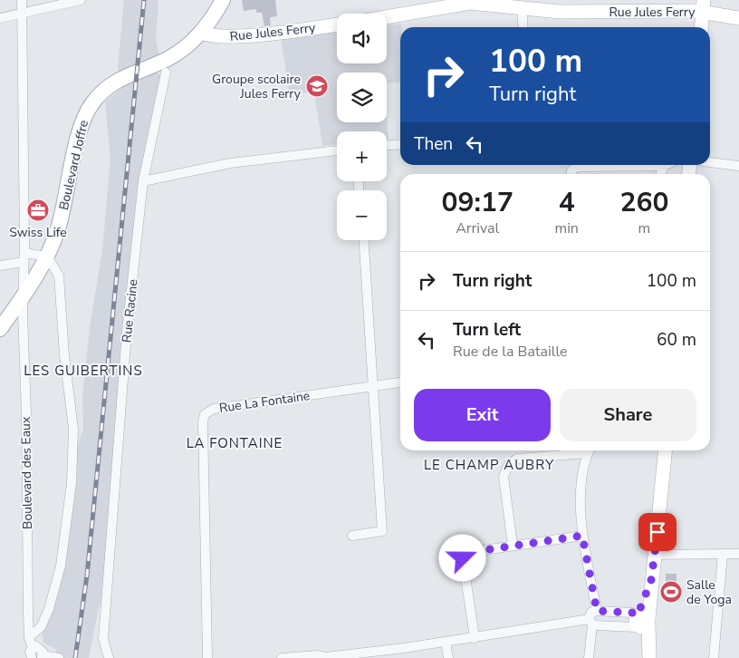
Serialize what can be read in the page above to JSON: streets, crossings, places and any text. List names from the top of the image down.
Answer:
{
  "streets": {
    "main road": ["Boulevard Joffre"],
    "street": [
      "Rue Jules Ferry",
      "Rue Racine",
      "Rue La Fontaine",
      "Boulevard des Eaux"
    ]
  },
  "crossings": [
    ["Rue Jules Ferry", "Boulevard Joffre"],
    ["Boulevard Joffre", "Boulevard des Eaux"]
  ],
  "districts": ["LES GUIBERTINS", "LA FONTAINE", "LE CHAMP AUBRY"],
  "places": {
    "school or university": ["Groupe scolaire Jules Ferry"],
    "office": ["Swiss Life"],
    "sports": ["Salle de Yoga"]
  },
  "page": {
    "map_buttons": ["+", "−"],
    "turn": ["100 m", "Turn right"],
    "then": "Then",
    "eta": [
      "09:17",
      "Arrival",
      "4",
      "min",
      "260",
      "m"
    ],
    "list": [
      {
        "name": "Turn right",
        "value": "100 m"
      },
      {
        "name": "Turn left",
        "note": "Rue de la Bataille",
        "value": "60 m"
      }
    ],
    "buttons": ["Exit", "Share"]
  }
}
